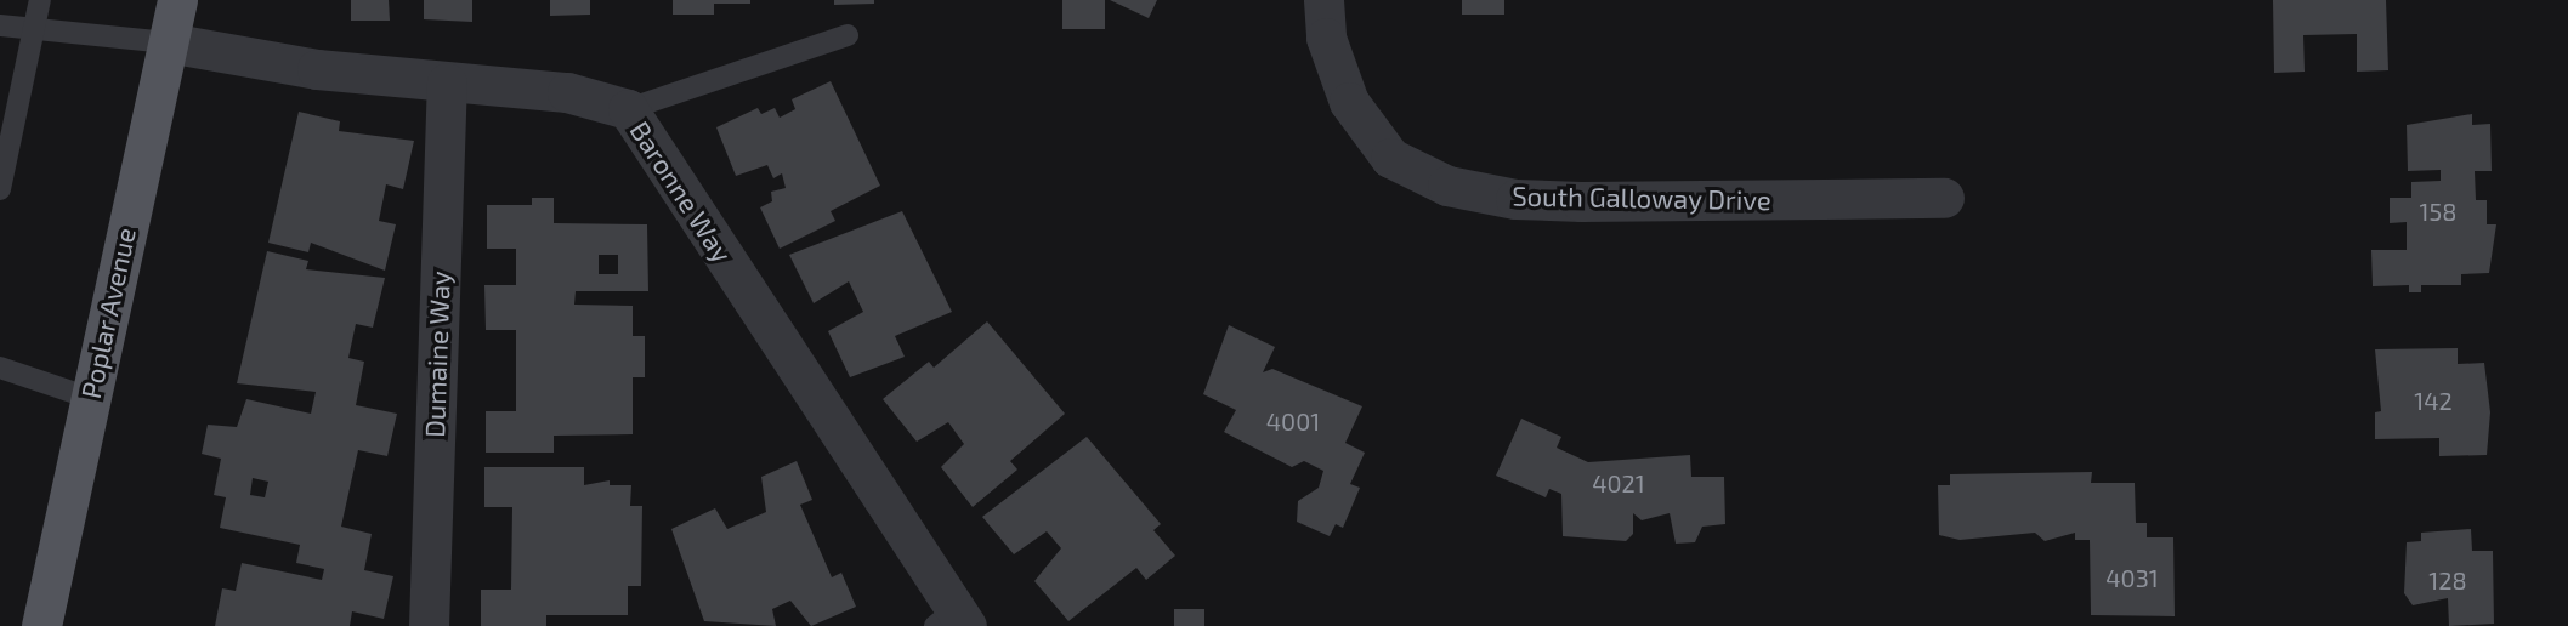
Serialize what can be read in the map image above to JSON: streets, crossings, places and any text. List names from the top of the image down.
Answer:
{
  "streets": {
    "main road": ["Poplar Avenue"],
    "street": ["Baronne Way", "South Galloway Drive", "Dumaine Way"]
  },
  "crossings": [
    ["Baronne Way", "Poplar Avenue"],
    ["Baronne Way", "Dumaine Way"]
  ],
  "house_numbers": [
    "158",
    "142",
    "4001",
    "4021",
    "4031",
    "128"
  ]
}
